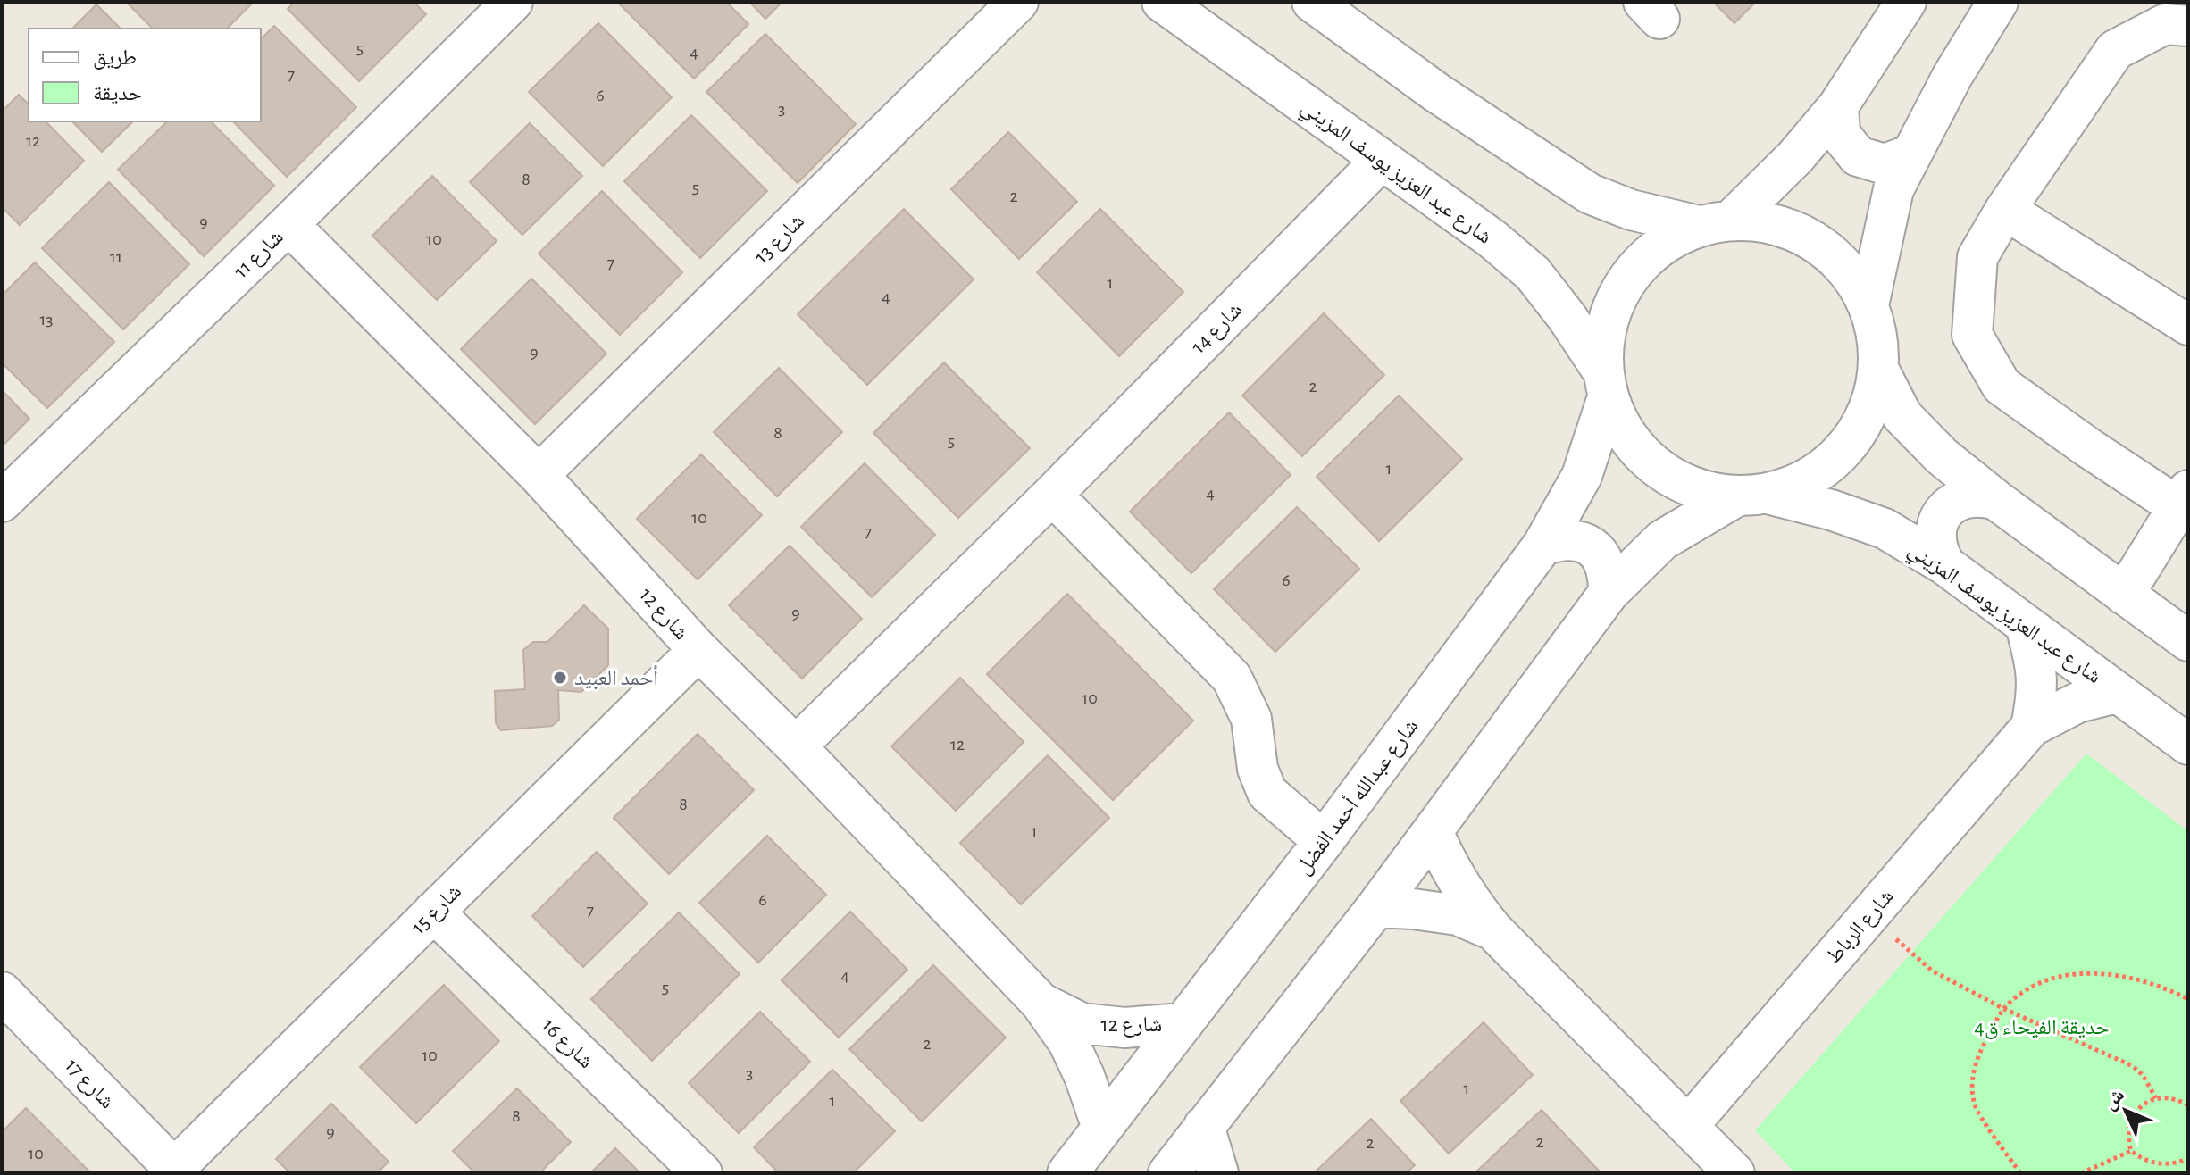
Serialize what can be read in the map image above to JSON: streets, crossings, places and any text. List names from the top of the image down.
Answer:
{
  "streets": {
    "street": [
      "شارع عبد العزيز يوسف المزيني",
      "شارع 13",
      "شارع 11",
      "شارع 14",
      "شارع 12",
      "شارع عبدالله أحمد الفضل",
      "شارع 15",
      "شارع الرباط",
      "شارع 16",
      "شارع 17"
    ]
  },
  "crossings": [
    ["شارع عبد العزيز يوسف المزيني", "شارع 14"],
    ["شارع عبد العزيز يوسف المزيني", "شارع عبدالله أحمد الفضل"],
    ["شارع عبد العزيز يوسف المزيني", "شارع الرباط"],
    ["شارع 13", "شارع 12"],
    ["شارع 11", "شارع 12"],
    ["شارع 14", "شارع 12"],
    ["شارع 12", "شارع عبدالله أحمد الفضل"],
    ["شارع 12", "شارع 15"],
    ["شارع 15", "شارع 16"],
    ["شارع 15", "شارع 17"]
  ],
  "parks": ["حديقة الفيحاء ق4"],
  "places": ["أحمد العبيد"],
  "house_numbers": [
    "5",
    "4",
    "7",
    "6",
    "3",
    "12",
    "8",
    "5",
    "2",
    "9",
    "10",
    "11",
    "7",
    "1",
    "4",
    "13",
    "9",
    "2",
    "8",
    "5",
    "1",
    "4",
    "10",
    "7",
    "6",
    "9",
    "10",
    "12",
    "8",
    "1",
    "6",
    "7",
    "4",
    "5",
    "2",
    "10",
    "3",
    "1",
    "1",
    "8",
    "9",
    "2",
    "2",
    "10"
  ],
  "legend": ["طريق", "حديقة"],
  "north": "top left"
}
